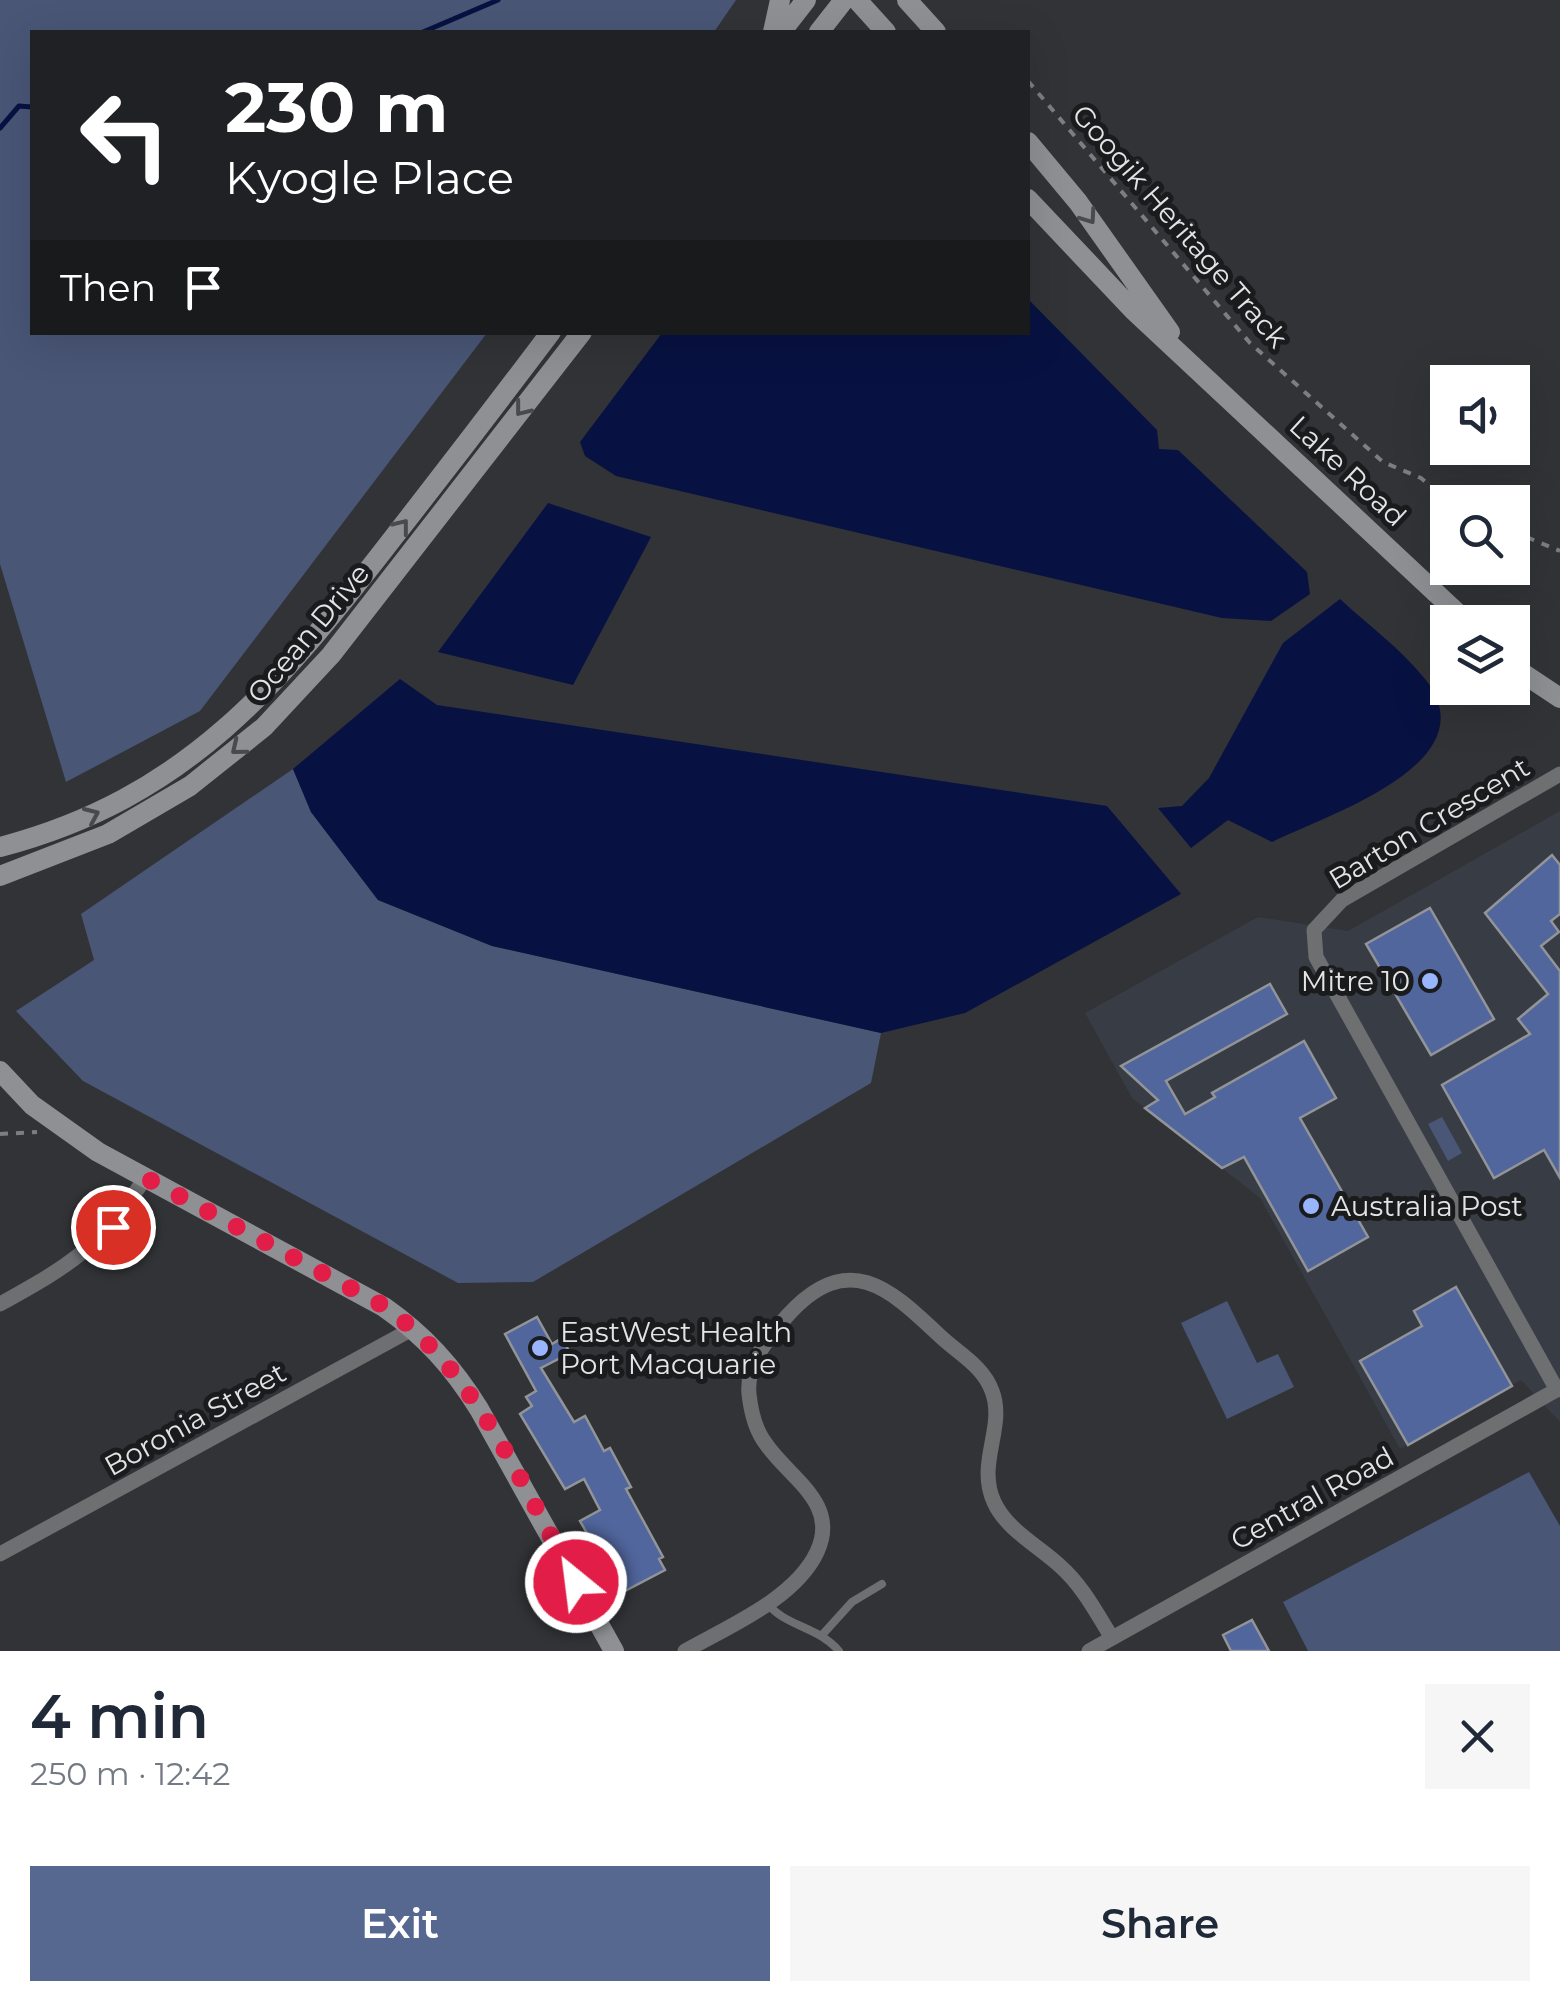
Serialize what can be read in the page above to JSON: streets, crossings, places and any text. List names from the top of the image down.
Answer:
{
  "streets": {
    "main road": ["Lake Road", "Ocean Drive"],
    "street": ["Barton Crescent", "Boronia Street", "Central Road"],
    "path": ["Googik Heritage Track"]
  },
  "crossings": [
    ["Barton Crescent", "Central Road"]
  ],
  "places": ["Mitre 10", "Australia Post", "EastWest Health Port Macquarie"],
  "page": {
    "turn": ["230 m", "Kyogle Place"],
    "then": "Then",
    "heading": ["4 min", "250 m · 12:42"],
    "buttons": ["Exit", "Share"]
  }
}
